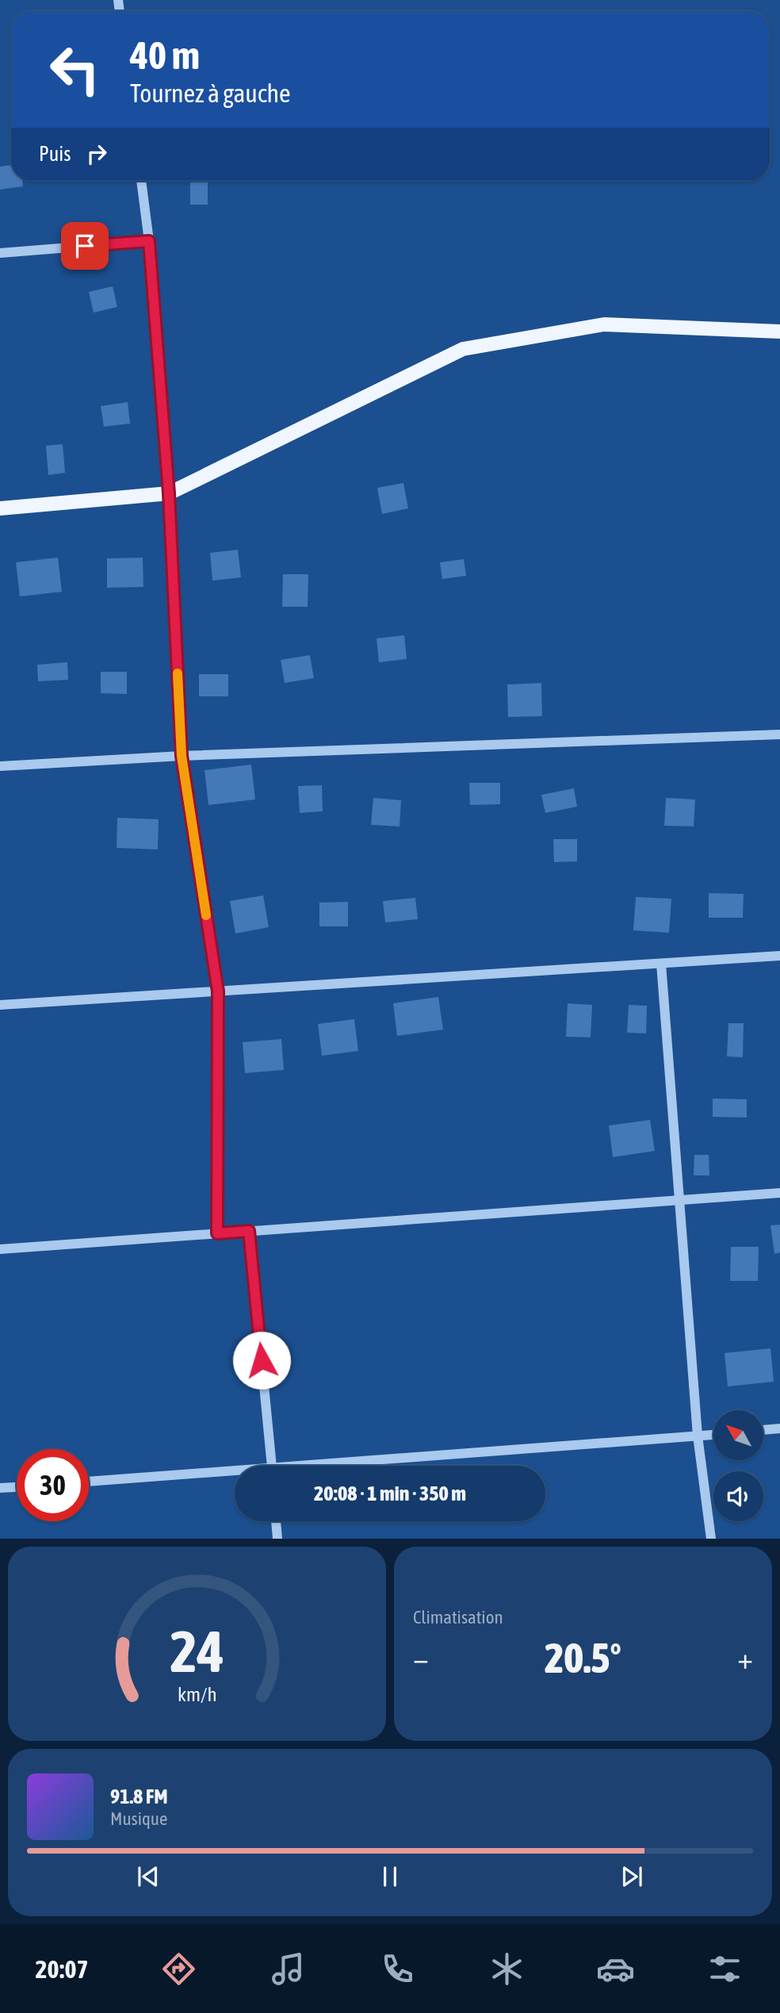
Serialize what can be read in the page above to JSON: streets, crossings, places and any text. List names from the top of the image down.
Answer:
{
  "north": "top left",
  "page": {
    "turn": ["40 m", "Tournez à gauche"],
    "then": "Puis",
    "limit": "30",
    "trip": "20:08 · 1 min · 350 m",
    "tile": "Climatisation",
    "heat": ["−", "20.5°", "+"],
    "song": ["91.8 FM", "Musique"],
    "tabs": "20:07",
    "gauge": ["24", "km/h"]
  }
}
